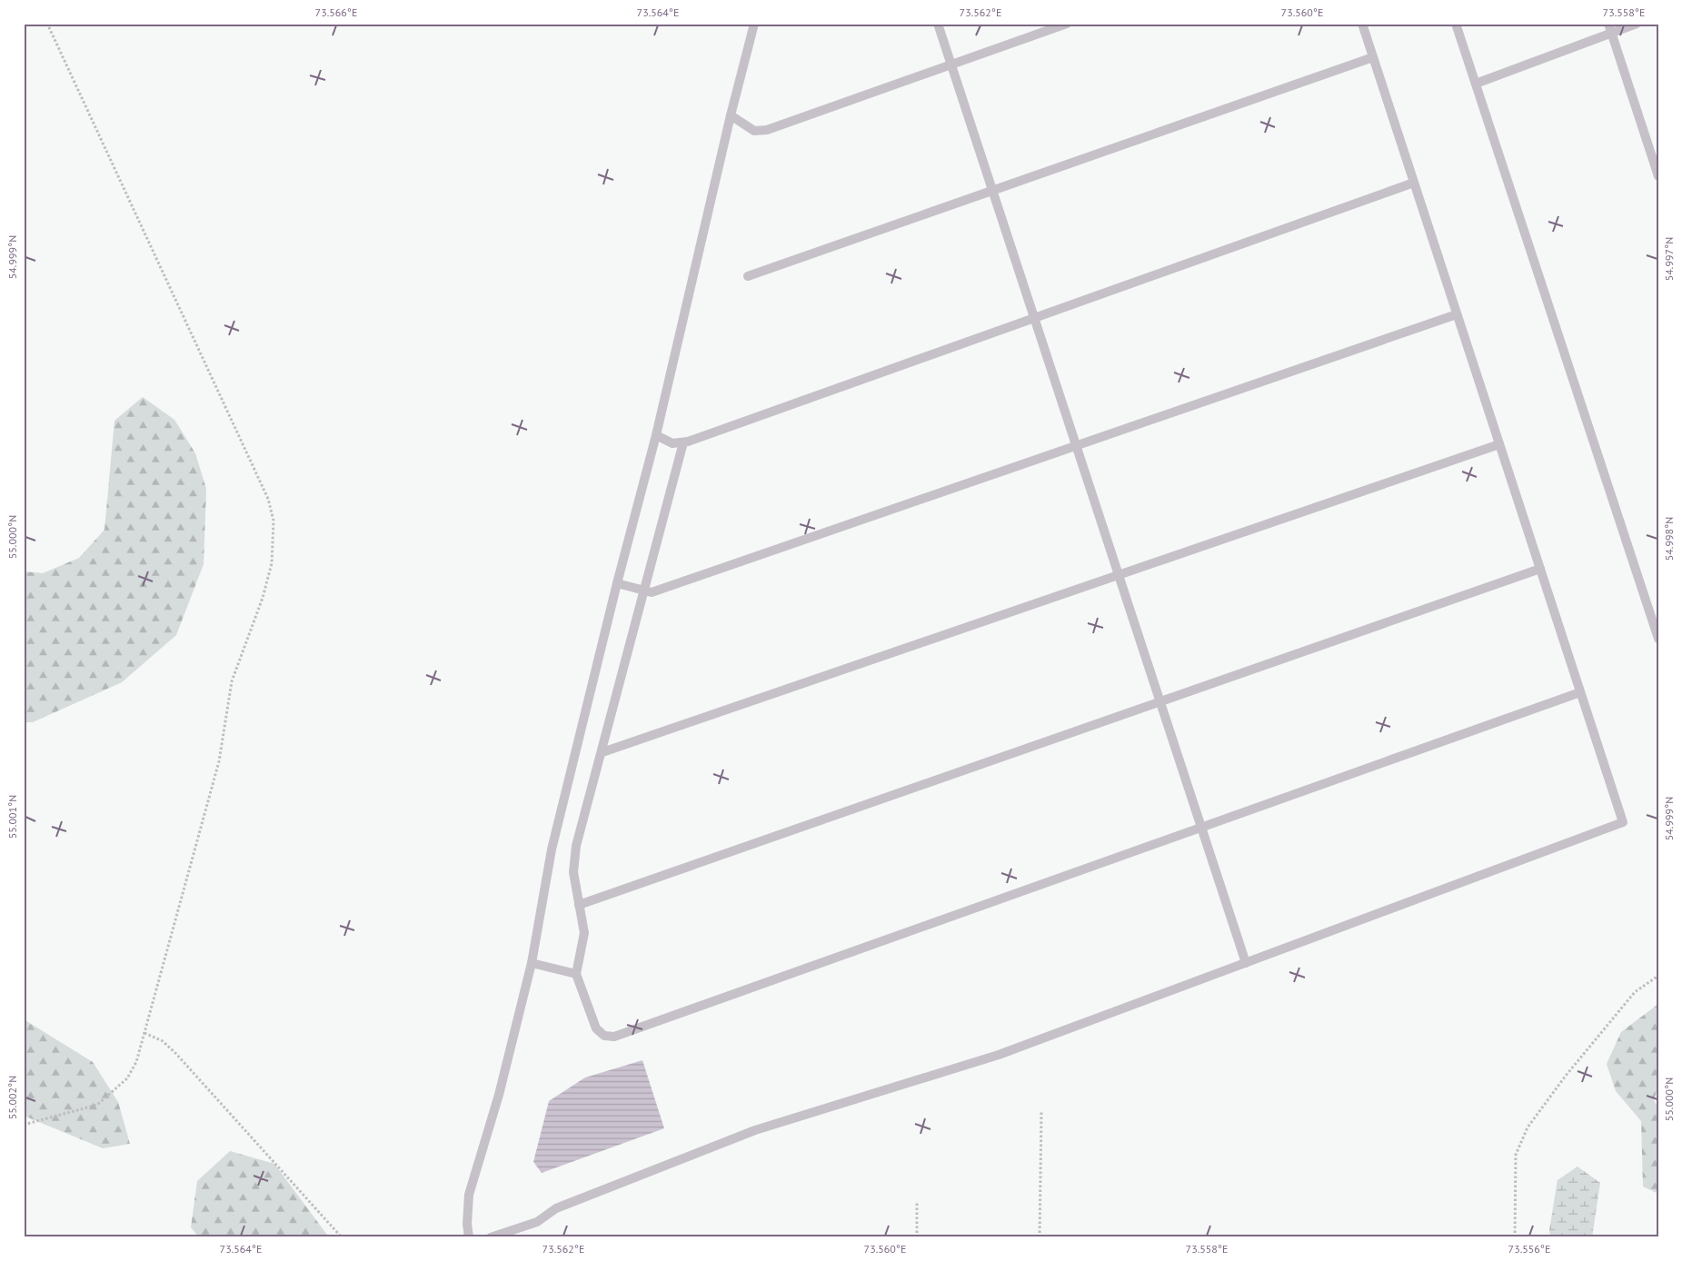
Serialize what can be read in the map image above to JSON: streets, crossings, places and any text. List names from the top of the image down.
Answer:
{
  "coordinates": [
    "73.566°E",
    "73.564°E",
    "73.562°E",
    "73.560°E",
    "73.558°E",
    "54.999°N",
    "54.997°N",
    "55.000°N",
    "54.998°N",
    "55.001°N",
    "55.002°N",
    "73.556°E"
  ]
}
